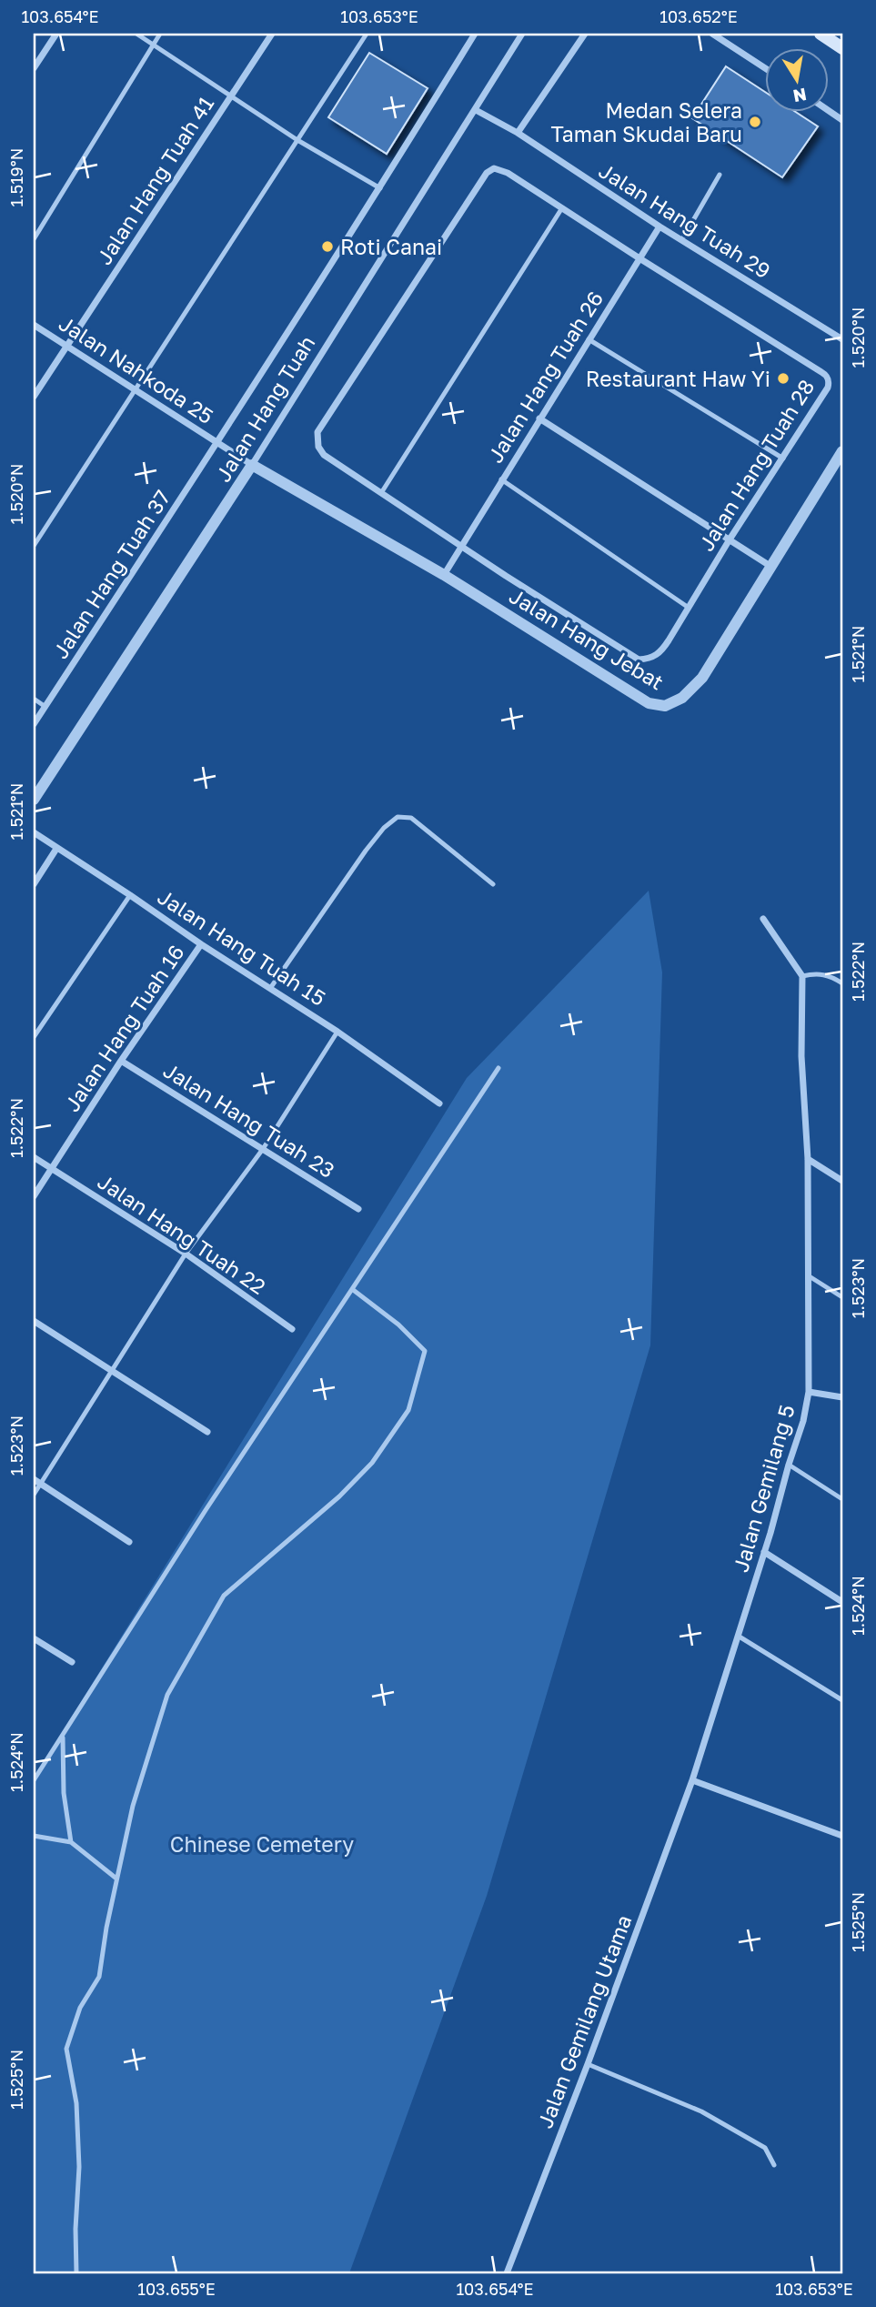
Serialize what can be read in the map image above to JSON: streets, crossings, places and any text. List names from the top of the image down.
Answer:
{
  "streets": {
    "street": [
      "Jalan Hang Tuah 41",
      "Jalan Hang Tuah 29",
      "Jalan Nahkoda 25",
      "Jalan Hang Tuah 26",
      "Jalan Hang Tuah",
      "Jalan Hang Tuah 28",
      "Jalan Hang Tuah 37",
      "Jalan Hang Jebat",
      "Jalan Hang Tuah 15",
      "Jalan Hang Tuah 16",
      "Jalan Hang Tuah 23",
      "Jalan Hang Tuah 22",
      "Jalan Gemilang 5",
      "Jalan Gemilang Utama"
    ]
  },
  "crossings": [
    ["Jalan Hang Tuah 41", "Jalan Nahkoda 25"],
    ["Jalan Hang Tuah 29", "Jalan Hang Tuah 26"],
    ["Jalan Hang Tuah 29", "Jalan Hang Tuah"],
    ["Jalan Nahkoda 25", "Jalan Hang Tuah"],
    ["Jalan Nahkoda 25", "Jalan Hang Tuah 37"],
    ["Jalan Nahkoda 25", "Jalan Hang Jebat"],
    ["Jalan Hang Tuah 26", "Jalan Hang Tuah 28"],
    ["Jalan Hang Tuah 26", "Jalan Hang Jebat"],
    ["Jalan Hang Tuah", "Jalan Hang Jebat"],
    ["Jalan Hang Tuah 15", "Jalan Hang Tuah 16"],
    ["Jalan Hang Tuah 16", "Jalan Hang Tuah 23"],
    ["Jalan Hang Tuah 16", "Jalan Hang Tuah 22"],
    ["Jalan Gemilang 5", "Jalan Gemilang Utama"]
  ],
  "parks": ["Chinese Cemetery"],
  "places": ["Medan Selera Taman Skudai Baru", "Roti Canai", "Restaurant Haw Yi"],
  "north": "bottom",
  "coordinates": [
    "103.654°E",
    "103.653°E",
    "103.652°E",
    "1.519°N",
    "1.520°N",
    "1.521°N",
    "1.522°N",
    "1.523°N",
    "1.524°N",
    "1.525°N",
    "103.655°E"
  ]
}
